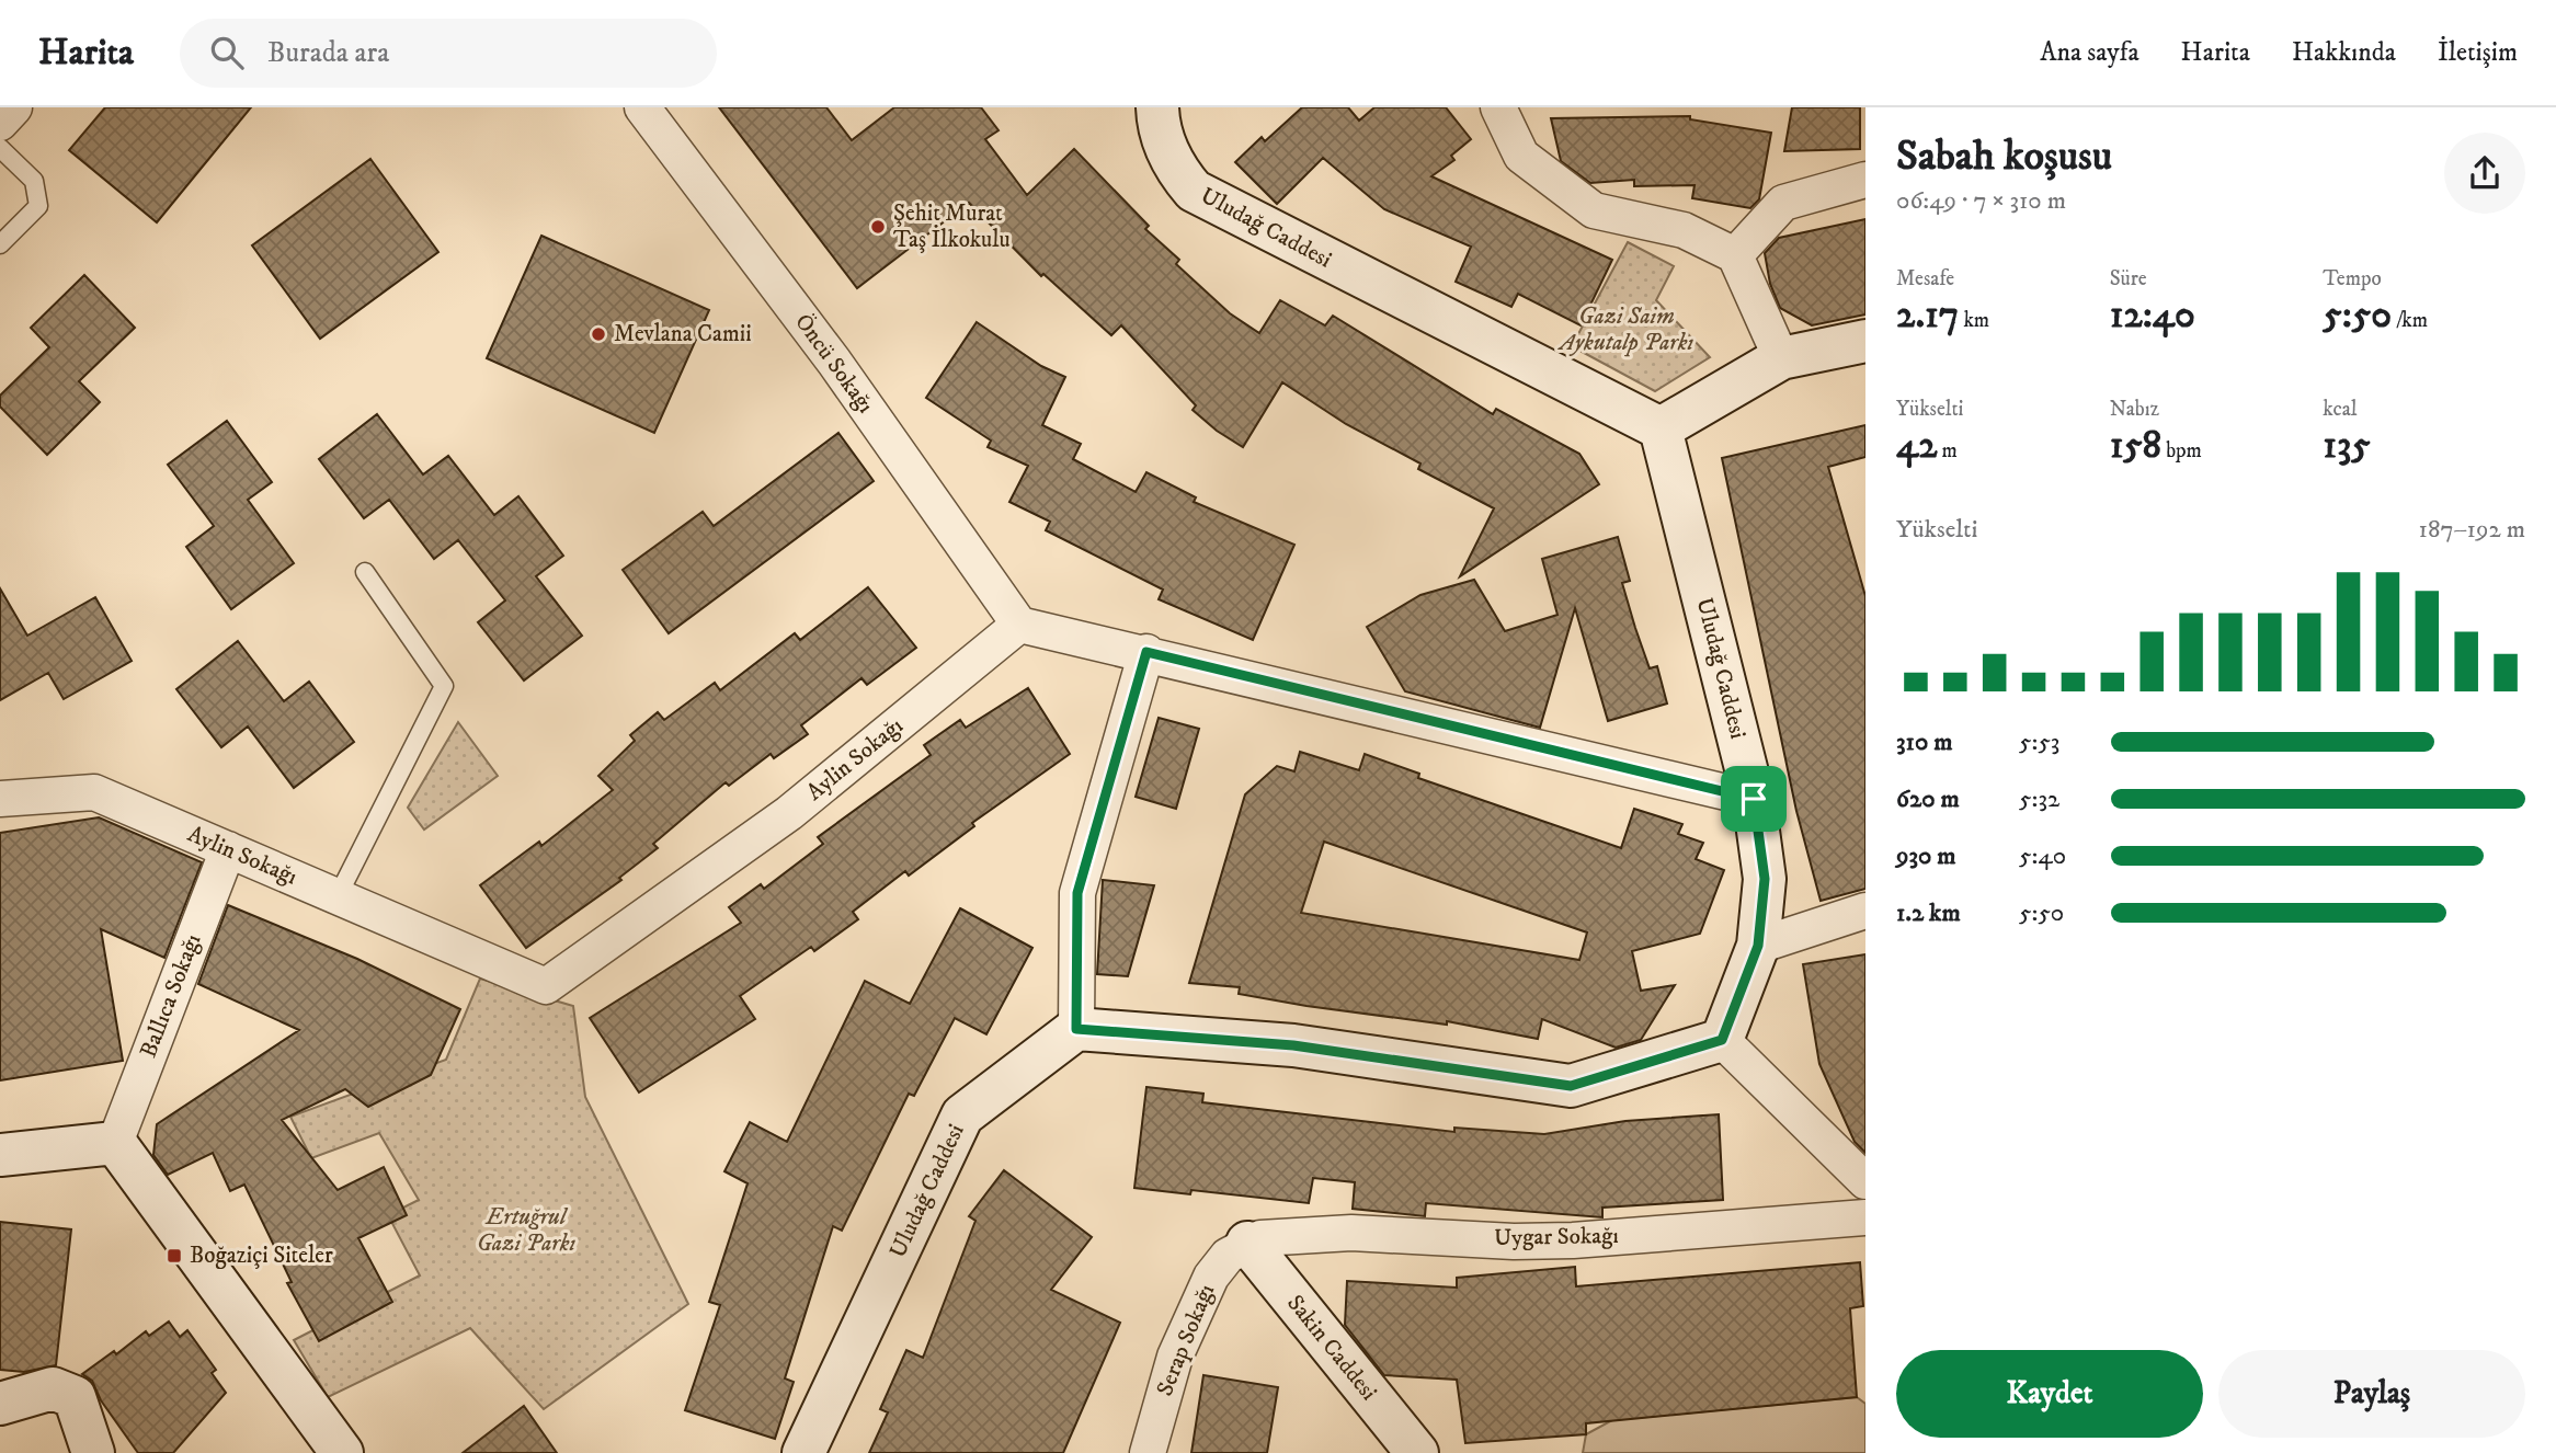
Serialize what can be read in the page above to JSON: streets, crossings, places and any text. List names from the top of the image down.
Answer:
{
  "streets": {
    "main road": ["Uludağ Caddesi", "Sakin Caddesi"],
    "street": [
      "Öncü Sokağı",
      "Aylin Sokağı",
      "Ballıca Sokağı",
      "Uygar Sokağı",
      "Serap Sokağı"
    ]
  },
  "crossings": [
    ["Öncü Sokağı", "Aylin Sokağı"],
    ["Aylin Sokağı", "Ballıca Sokağı"],
    ["Uygar Sokağı", "Serap Sokağı"],
    ["Uygar Sokağı", "Sakin Caddesi"],
    ["Serap Sokağı", "Sakin Caddesi"]
  ],
  "parks": ["Gazi Saim Aykutalp Parkı", "Ertuğrul Gazi Parkı"],
  "places": {
    "other": ["Şehit Murat Taş İlkokulu", "Mevlana Camii"],
    "transit": ["Boğaziçi Siteler"]
  },
  "page": {
    "header": "Harita",
    "search": "Burada ara",
    "nav": [
      "Ana sayfa",
      "Harita",
      "Hakkında",
      "İletişim"
    ],
    "heading": ["Sabah koşusu", "06:49 · 7 × 310 m"],
    "stats": [
      ["Mesafe", "2.17 km"],
      ["Süre", "12:40"],
      ["Tempo", "5:50 /km"],
      ["Yükselti", "42 m"],
      ["Nabız", "158 bpm"],
      ["kcal", "135"]
    ],
    "chart": ["Yükselti", "187–192 m"],
    "list": [
      {
        "name": "310 m",
        "note": "5:53"
      },
      {
        "name": "620 m",
        "note": "5:32"
      },
      {
        "name": "930 m",
        "note": "5:40"
      },
      {
        "name": "1.2 km",
        "note": "5:50"
      }
    ],
    "buttons": ["Kaydet", "Paylaş"]
  }
}
